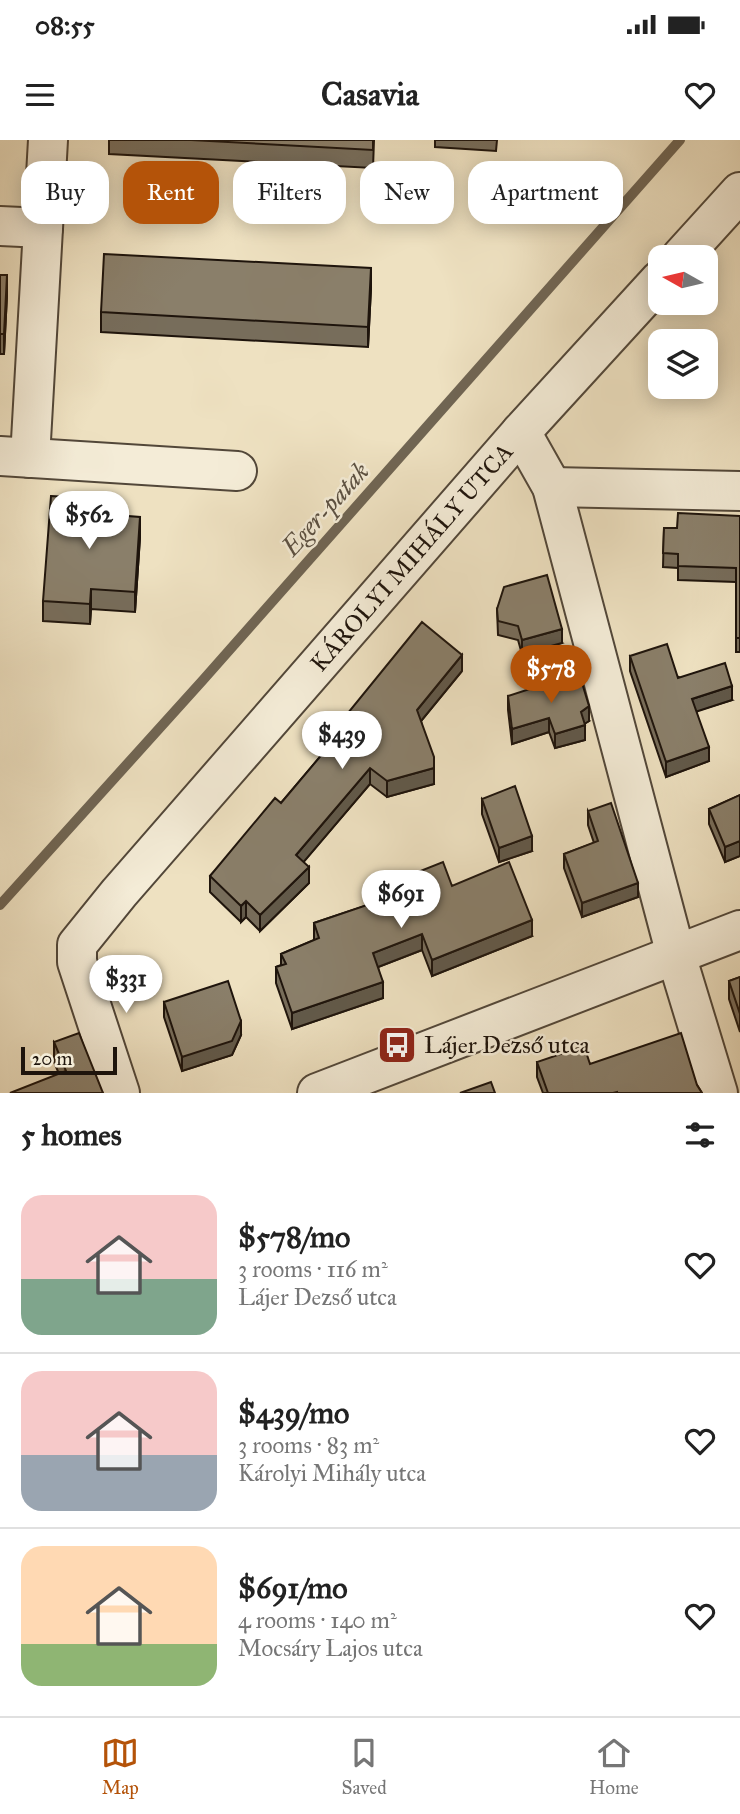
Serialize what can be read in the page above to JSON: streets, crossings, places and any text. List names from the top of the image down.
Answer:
{
  "streets": {
    "street": ["KÁROLYI MIHÁLY UTCA"]
  },
  "water": ["Eger-patak"],
  "places": {
    "bus stop": ["Lájer Dezső utca"]
  },
  "scale_bar": "20 m",
  "north": "left",
  "page": {
    "status": "08:55",
    "header": "Casavia",
    "chip": [
      "Buy",
      "Rent",
      "Filters",
      "New",
      "Apartment"
    ],
    "price": [
      "$562",
      "$578",
      "$439",
      "$691",
      "$331"
    ],
    "scale": "20 m",
    "heading": "5 homes",
    "list": [
      {
        "name": "$578/mo",
        "note": "3 rooms · 116 m² · Lájer Dezső utca"
      },
      {
        "name": "$439/mo",
        "note": "3 rooms · 83 m² · Károlyi Mihály utca"
      },
      {
        "name": "$691/mo",
        "note": "4 rooms · 140 m² · Mocsáry Lajos utca"
      }
    ],
    "tabs": ["Map", "Saved", "Home"]
  }
}
